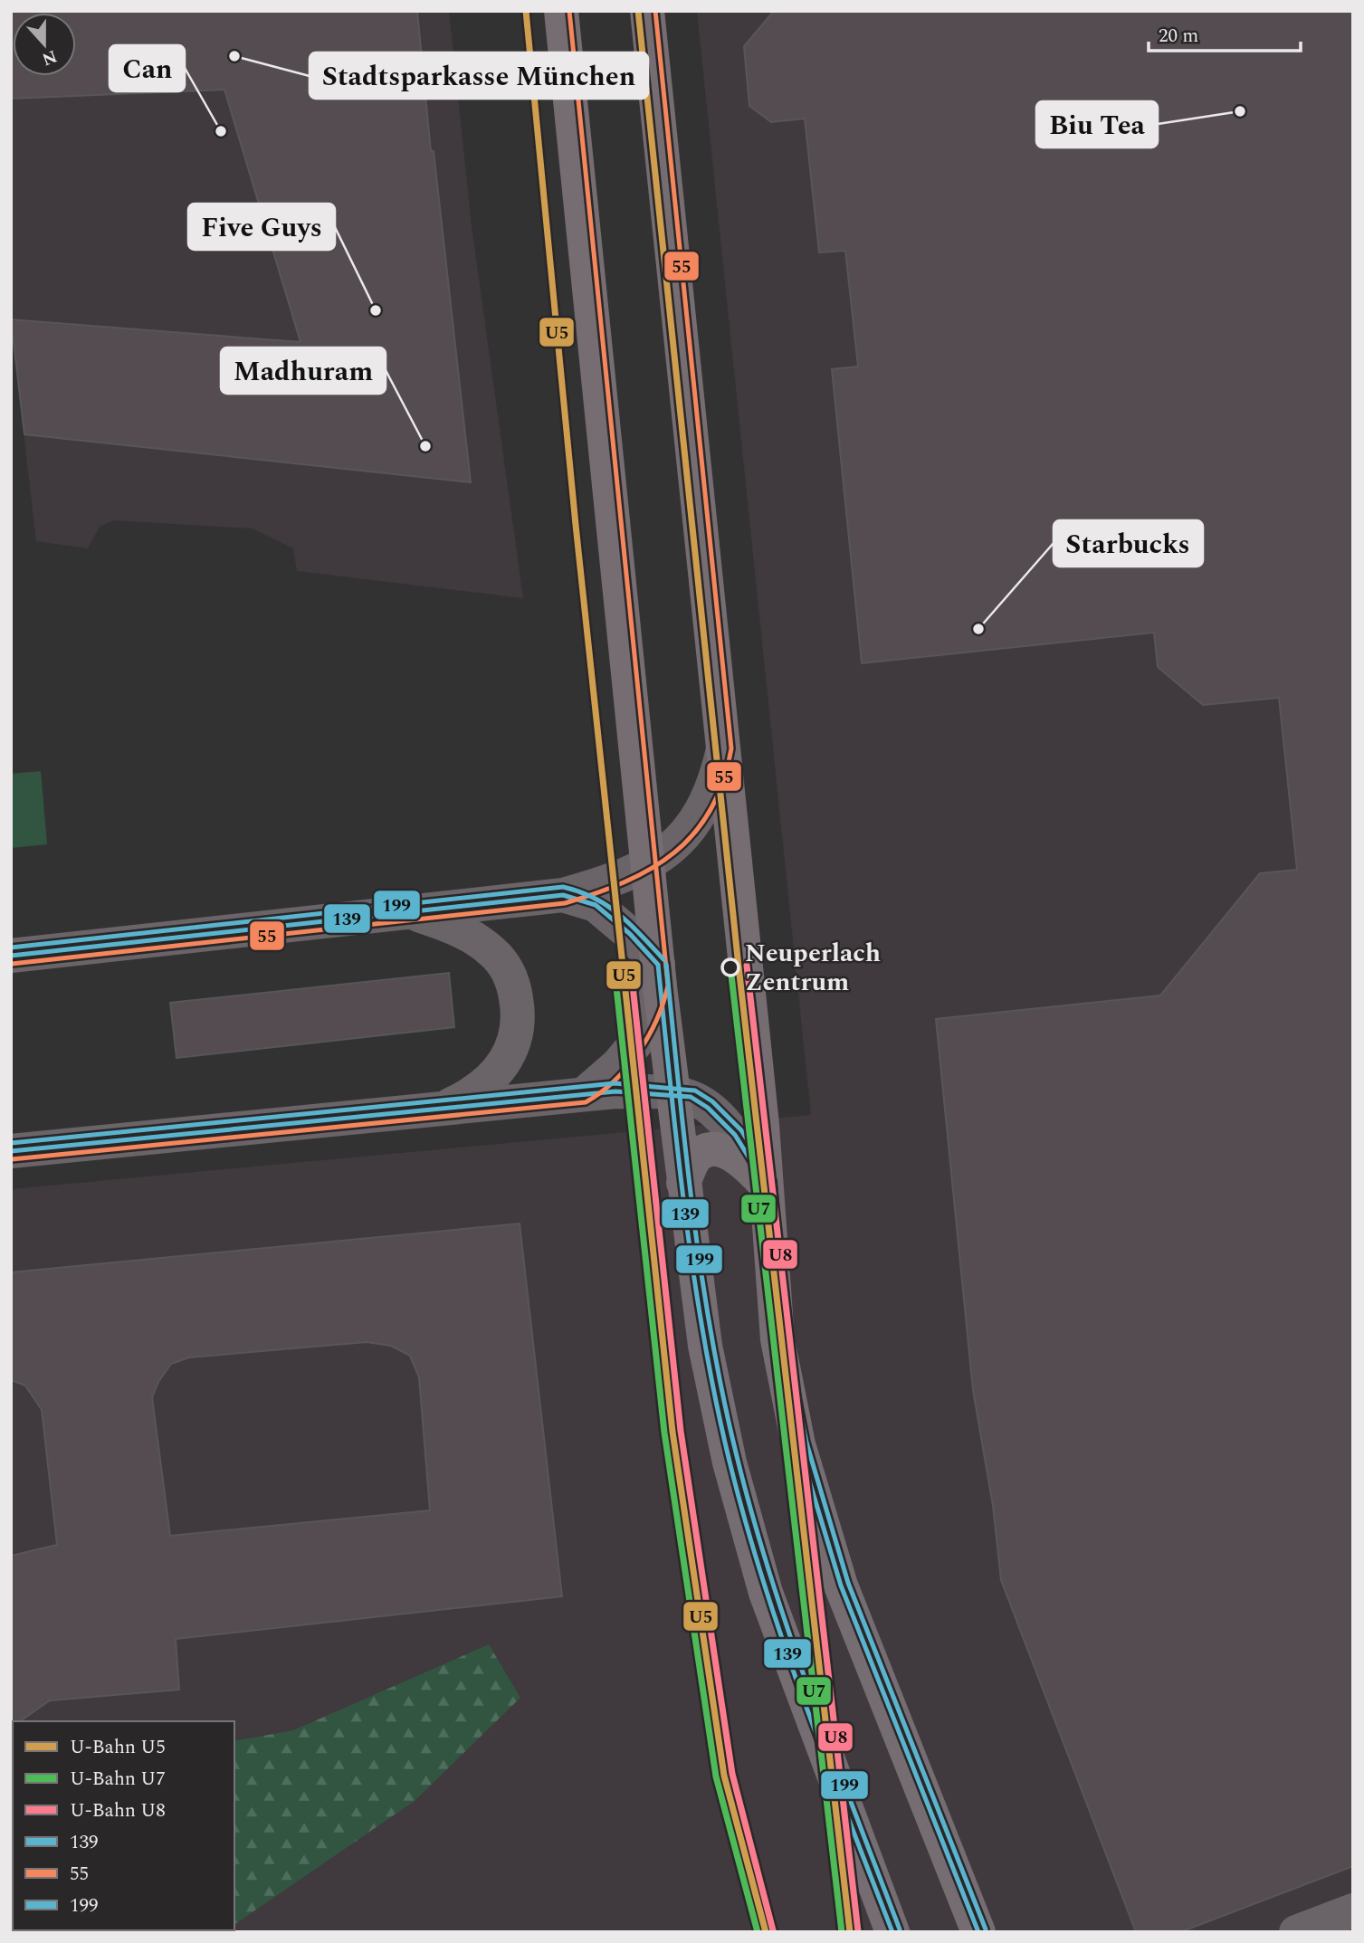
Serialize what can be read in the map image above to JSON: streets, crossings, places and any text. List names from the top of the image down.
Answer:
{
  "places": [
    "Stadtsparkasse München",
    "Biu Tea",
    "Can",
    "Five Guys",
    "Madhuram",
    "Starbucks",
    "Neuperlach Zentrum"
  ],
  "lines": [
    "metro line U5",
    "transit line 55",
    "transit line 199",
    "transit line 139",
    "metro line U8",
    "metro line U7"
  ],
  "legend": [
    "U-Bahn U5",
    "U-Bahn U7",
    "U-Bahn U8",
    "139",
    "55",
    "199"
  ],
  "scale_bar": "20 m",
  "north": "bottom"
}
